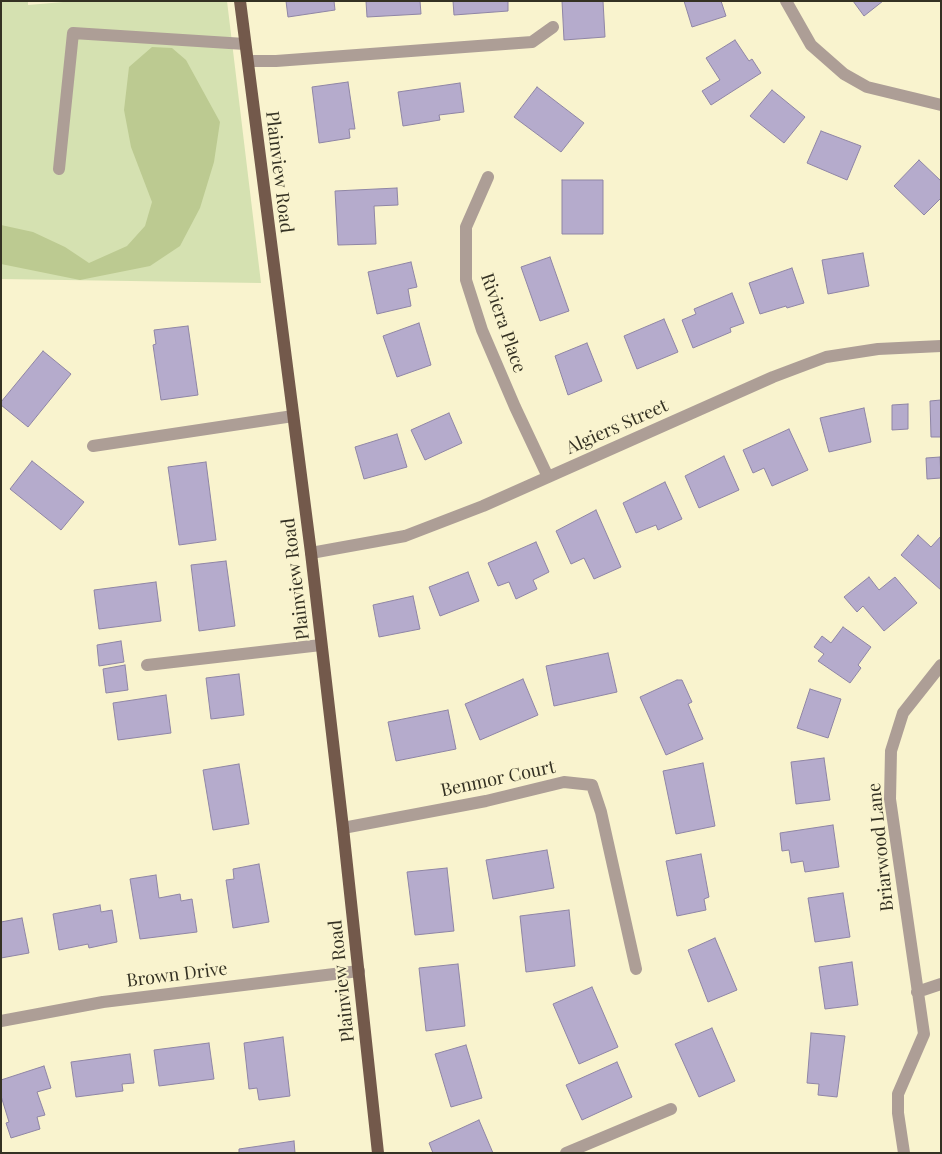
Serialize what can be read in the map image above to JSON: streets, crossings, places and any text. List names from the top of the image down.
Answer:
{
  "streets": {
    "main road": ["Plainview Road"],
    "street": [
      "Riviera Place",
      "Algiers Street",
      "Benmor Court",
      "Briarwood Lane",
      "Brown Drive"
    ]
  },
  "crossings": [
    ["Plainview Road", "Algiers Street"],
    ["Plainview Road", "Benmor Court"],
    ["Plainview Road", "Brown Drive"],
    ["Riviera Place", "Algiers Street"]
  ]
}
